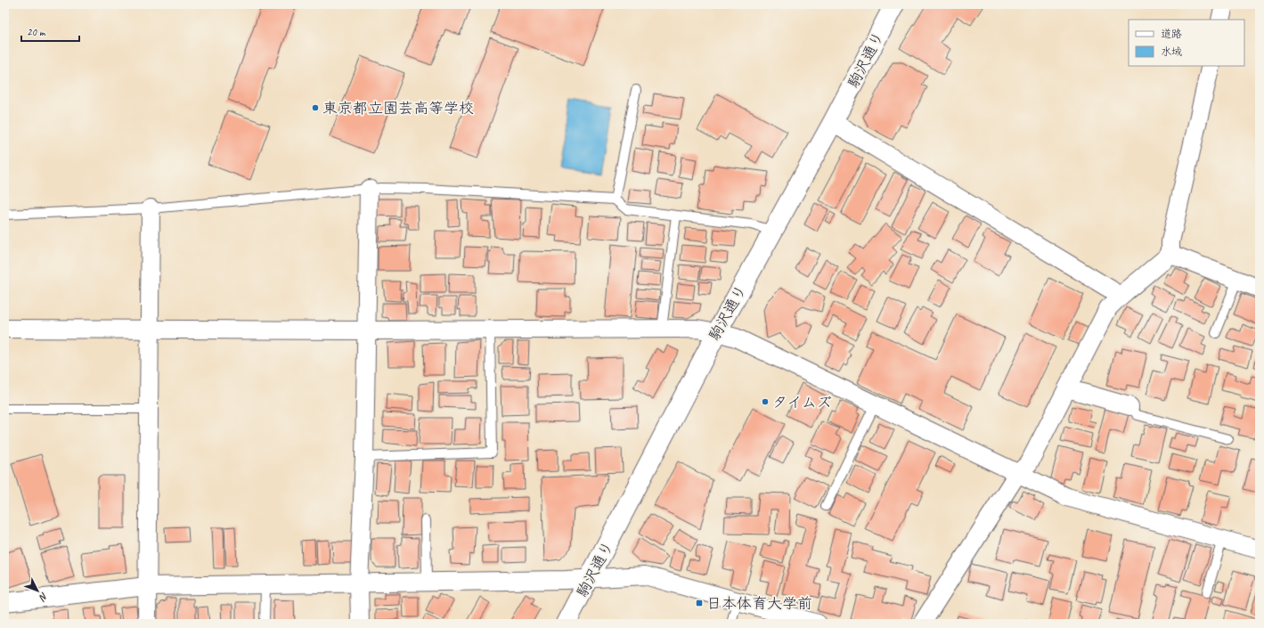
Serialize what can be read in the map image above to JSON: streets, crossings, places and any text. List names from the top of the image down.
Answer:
{
  "streets": {
    "main road": ["駒沢通り"]
  },
  "places": {
    "other": ["東京都立園芸高等学校", "タイムズ"],
    "transit": ["日本体育大学前"]
  },
  "legend": ["道路", "水域"],
  "scale_bar": "20 m",
  "north": "bottom right"
}
